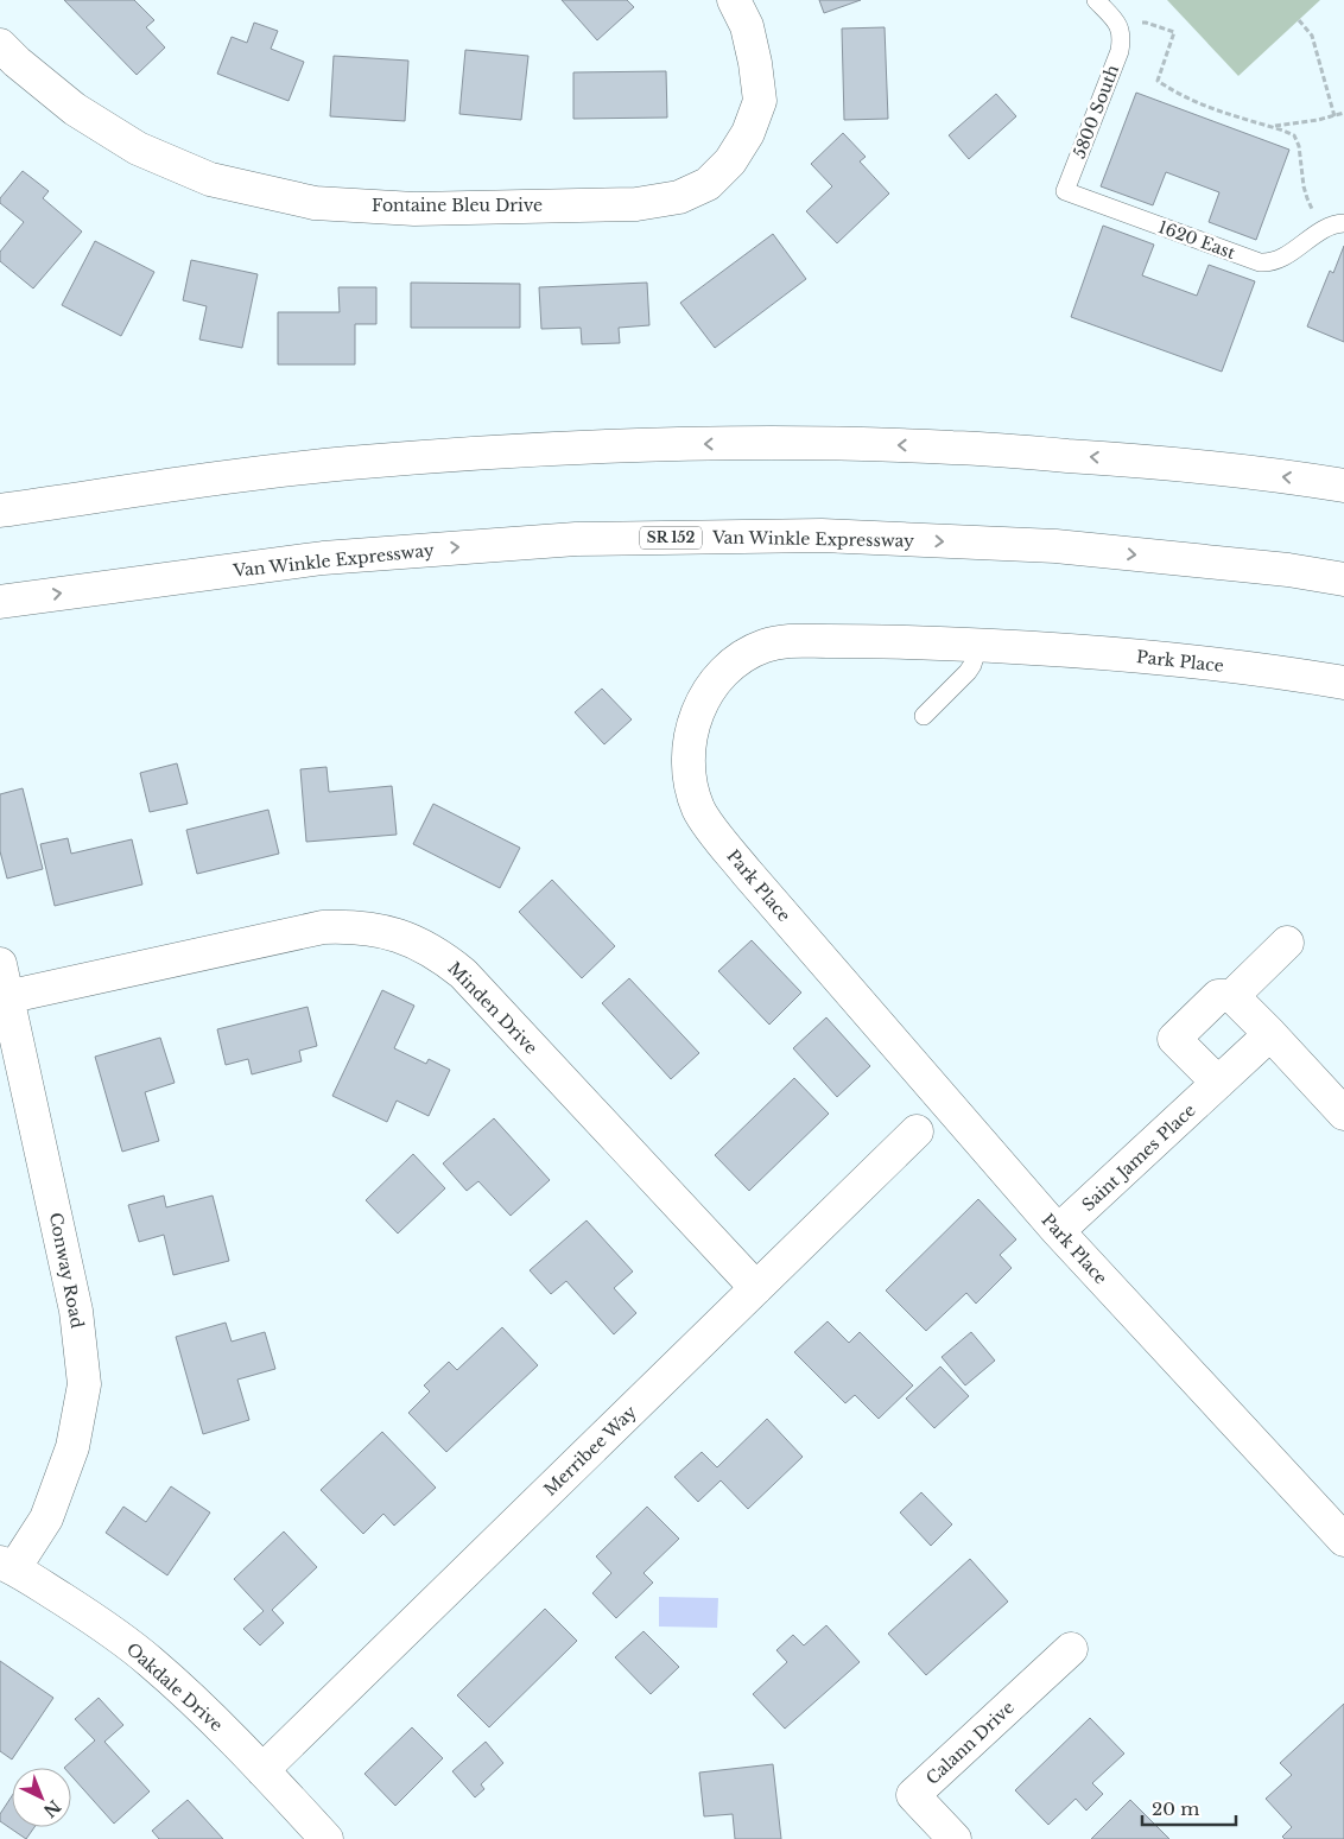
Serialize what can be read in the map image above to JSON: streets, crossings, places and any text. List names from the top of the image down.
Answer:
{
  "streets": {
    "street": [
      "Fontaine Bleu Drive",
      "SR 152",
      "Van Winkle Expressway",
      "Park Place",
      "Minden Drive",
      "Saint James Place",
      "Conway Road",
      "Merribee Way",
      "Oakdale Drive",
      "Calann Drive"
    ],
    "lane": ["5800 South", "1620 East"]
  },
  "crossings": [
    ["5800 South", "1620 East"],
    ["Park Place", "Saint James Place"],
    ["Minden Drive", "Conway Road"],
    ["Minden Drive", "Merribee Way"],
    ["Conway Road", "Oakdale Drive"],
    ["Merribee Way", "Oakdale Drive"]
  ],
  "scale_bar": "20 m",
  "north": "bottom right"
}
